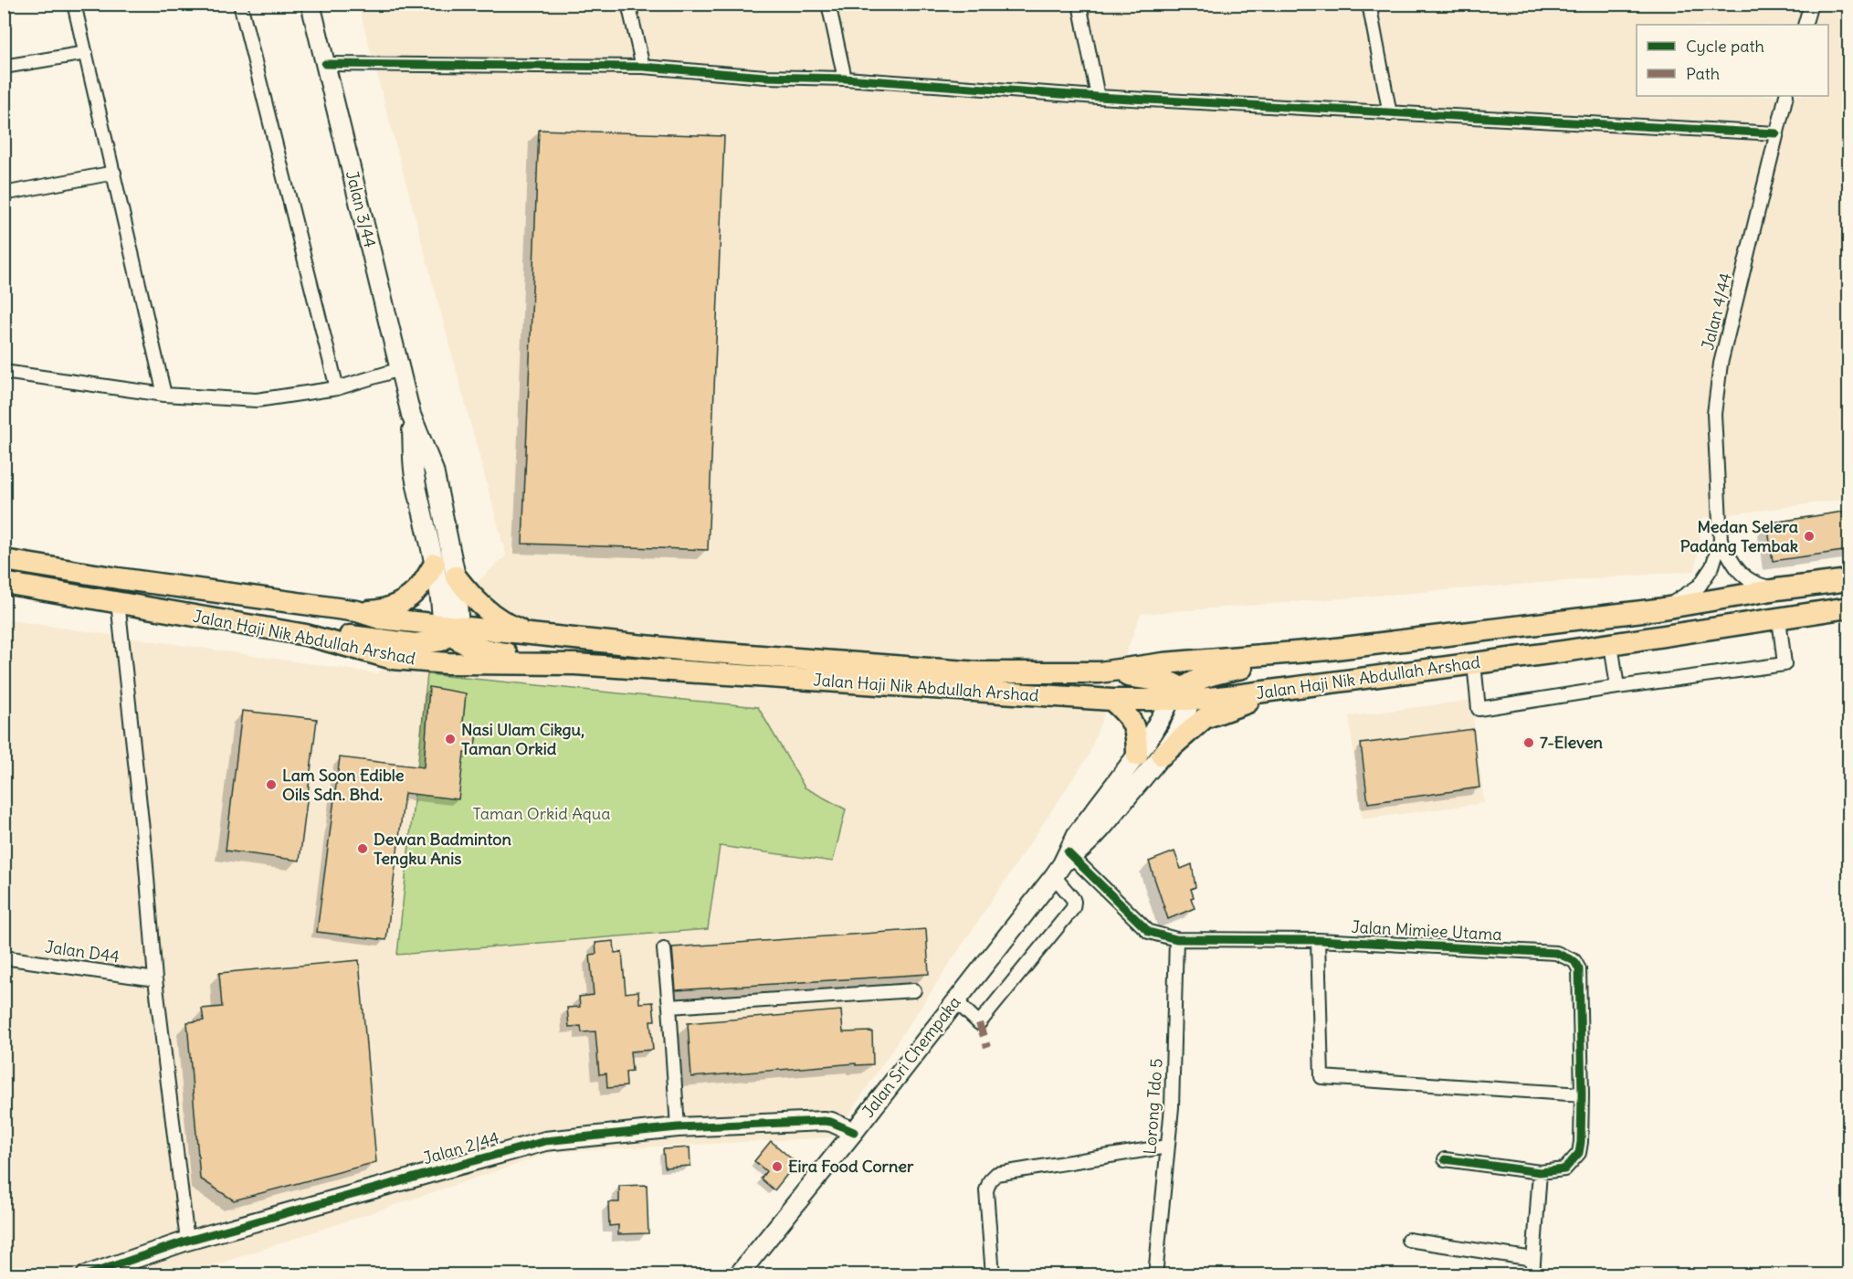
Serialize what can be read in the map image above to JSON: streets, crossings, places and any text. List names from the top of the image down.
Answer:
{
  "streets": {
    "main road": ["Jalan Haji Nik Abdullah Arshad"],
    "street": [
      "Jalan 3/44",
      "Jalan 4/44",
      "Jalan Mimiee Utama",
      "Jalan D44",
      "Jalan Sri Chempaka",
      "Lorong Tdo 5",
      "Jalan 2/44"
    ]
  },
  "crossings": [
    ["Jalan 3/44", "Jalan Haji Nik Abdullah Arshad"],
    ["Jalan Mimiee Utama", "Jalan Sri Chempaka"],
    ["Jalan Mimiee Utama", "Lorong Tdo 5"],
    ["Jalan Sri Chempaka", "Jalan 2/44"]
  ],
  "parks": ["Taman Orkid Aqua"],
  "places": [
    "Medan Selera Padang Tembak",
    "Nasi Ulam Cikgu, Taman Orkid",
    "7-Eleven",
    "Lam Soon Edible Oils Sdn. Bhd.",
    "Dewan Badminton Tengku Anis",
    "Eira Food Corner"
  ],
  "legend": ["Cycle path", "Path"]
}
